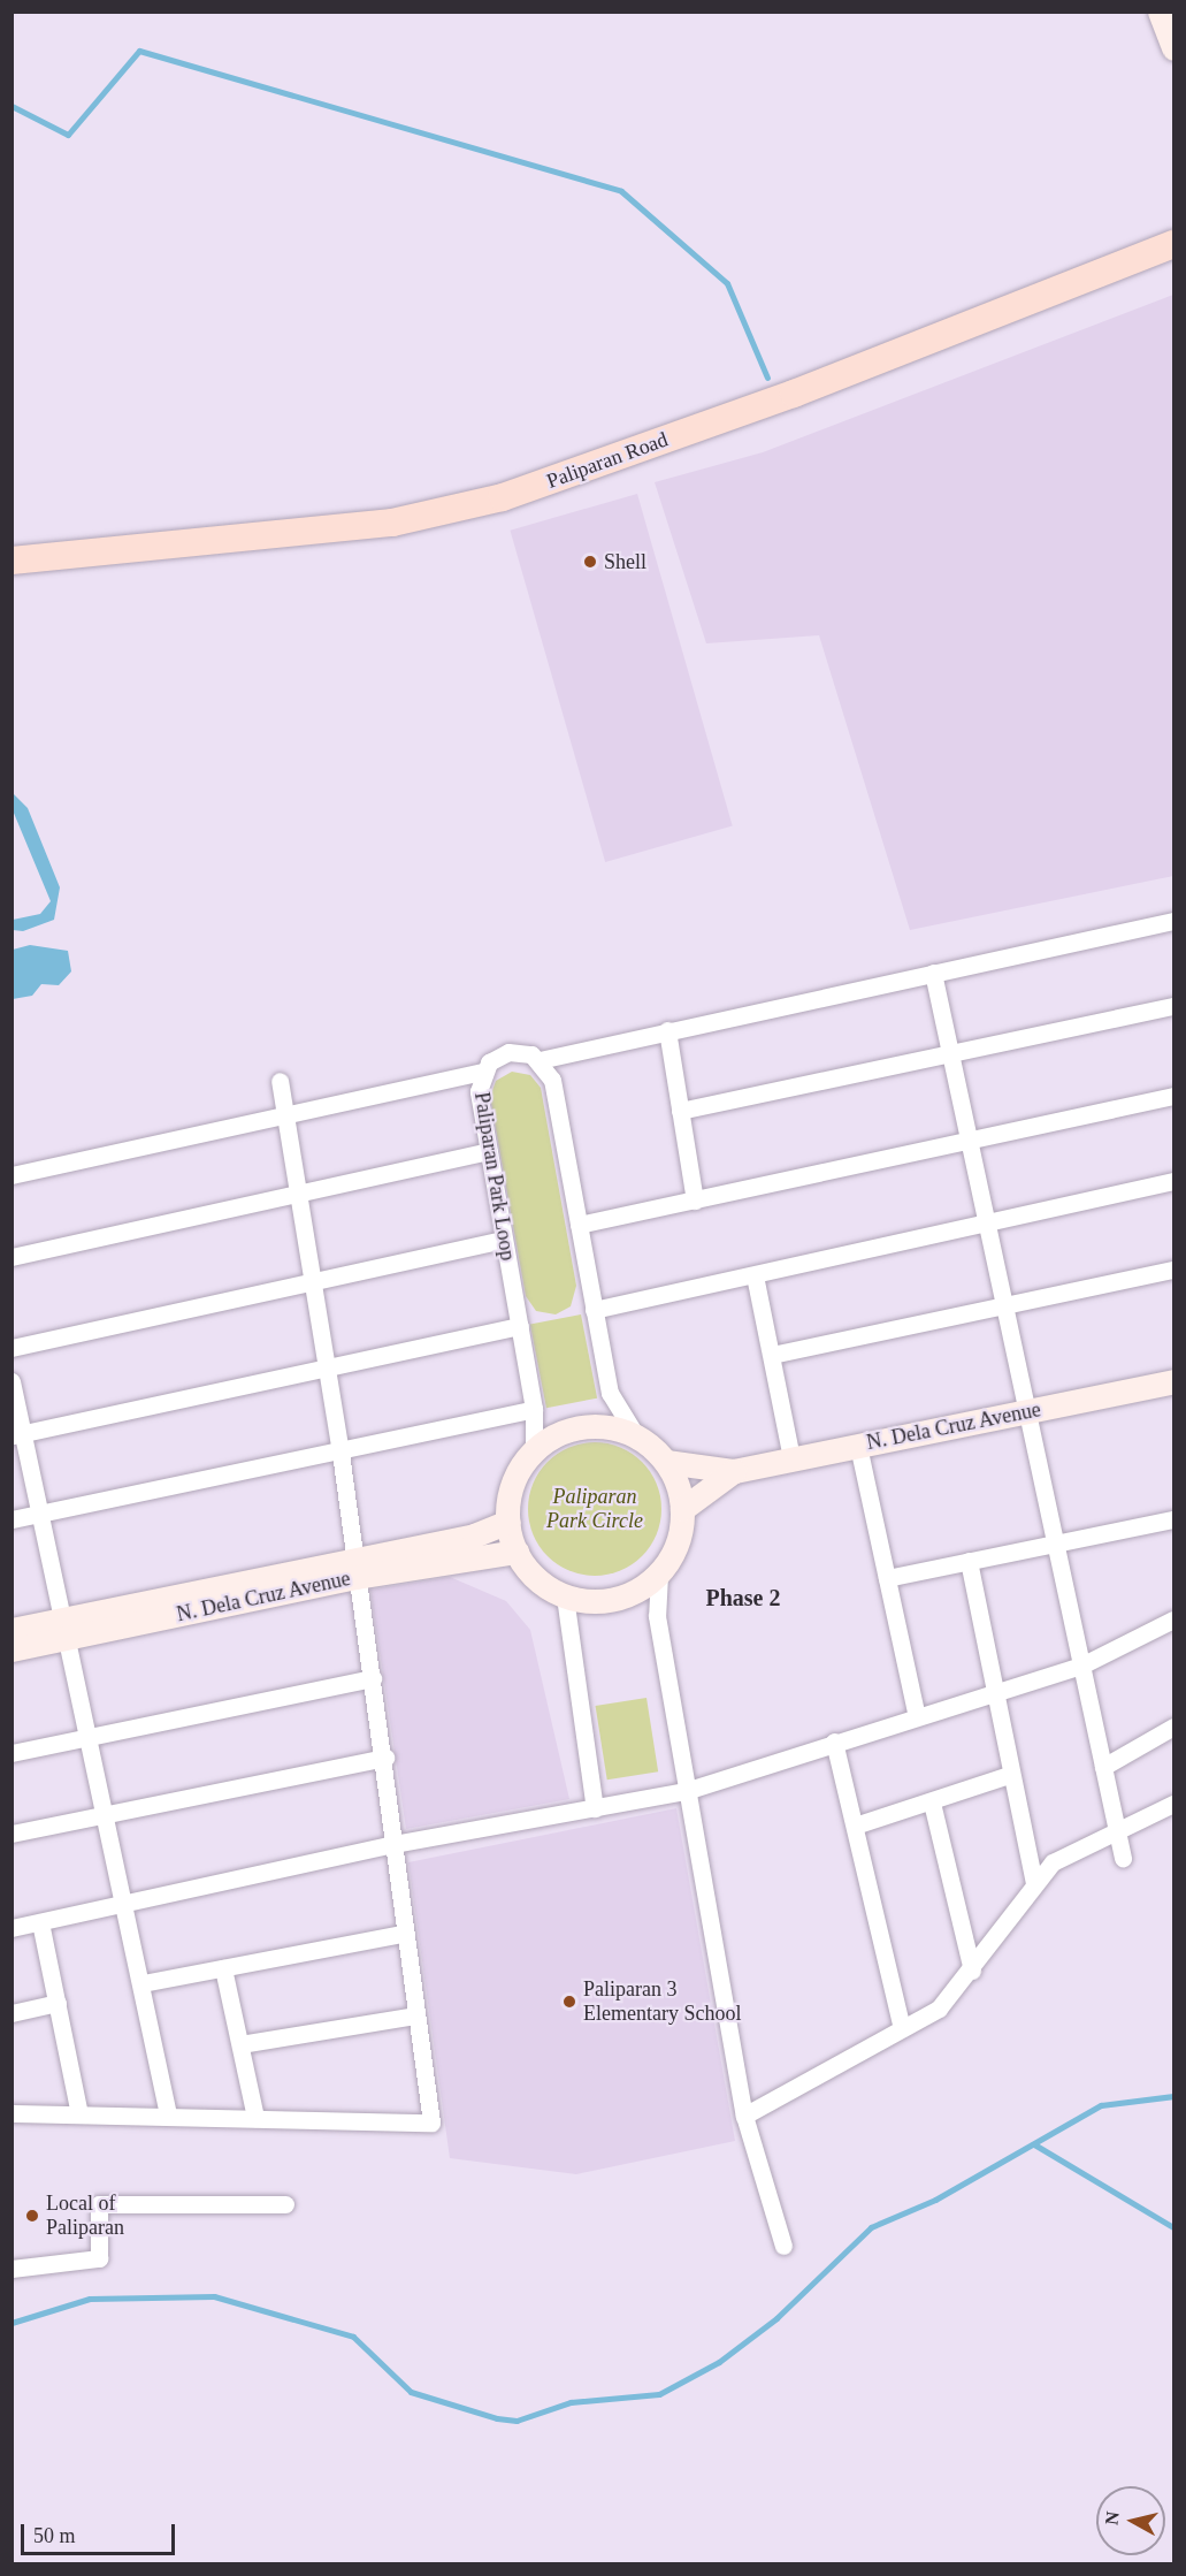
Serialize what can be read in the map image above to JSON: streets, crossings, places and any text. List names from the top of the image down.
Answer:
{
  "streets": {
    "main road": ["Paliparan Road"],
    "street": ["Paliparan Park Loop", "N. Dela Cruz Avenue"]
  },
  "crossings": [
    ["Paliparan Park Loop", "N. Dela Cruz Avenue"]
  ],
  "districts": ["Phase 2"],
  "parks": ["Paliparan Park Circle"],
  "places": ["Shell", "Paliparan 3 Elementary School", "Local of Paliparan"],
  "scale_bar": "50 m",
  "north": "left"
}
